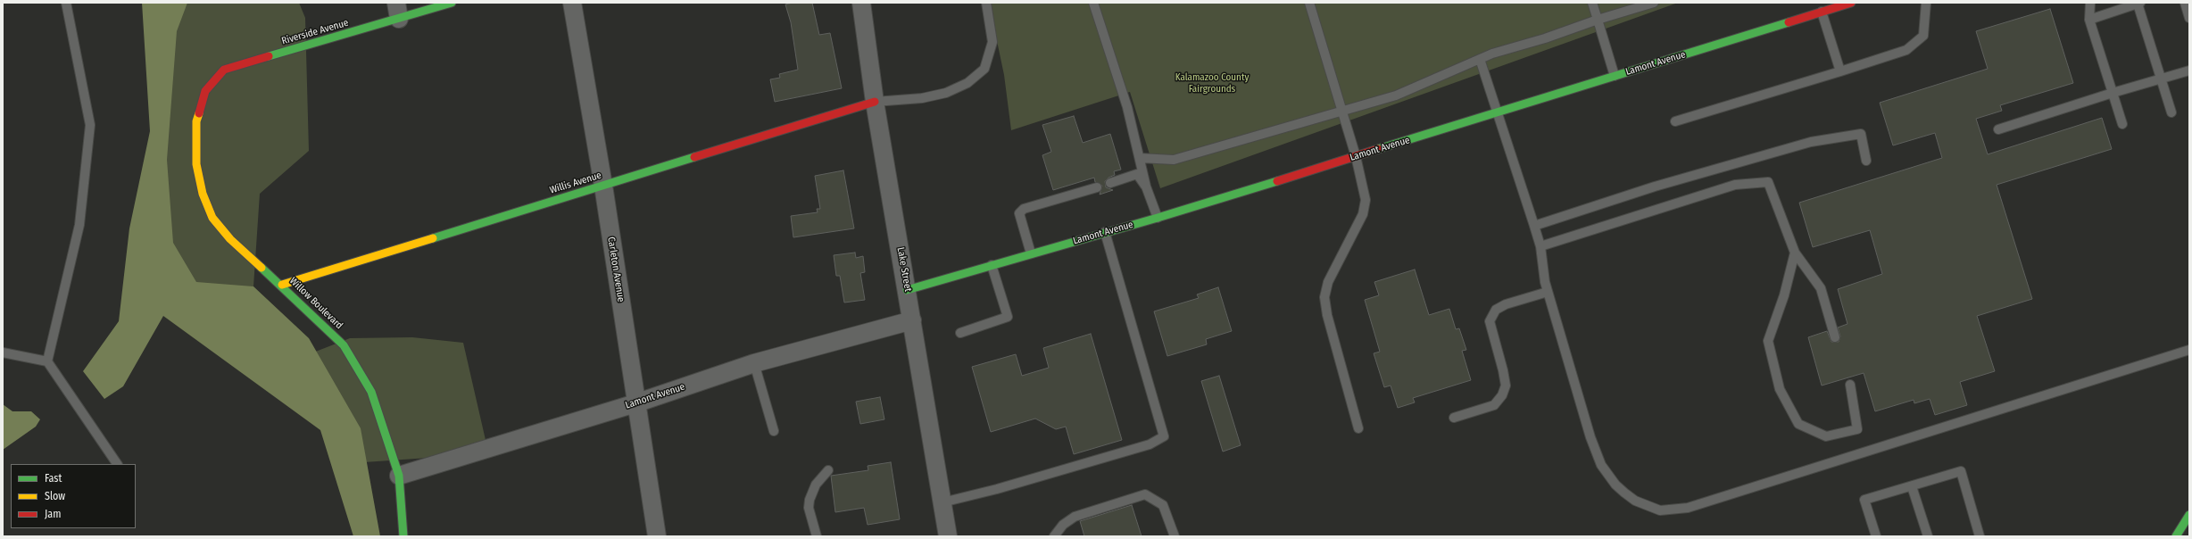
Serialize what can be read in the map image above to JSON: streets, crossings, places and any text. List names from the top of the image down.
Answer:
{
  "streets": {
    "main road": [
      "Riverside Avenue",
      "Lamont Avenue",
      "Willis Avenue",
      "Willow Boulevard"
    ],
    "street": ["Carleton Avenue", "Lake Street"]
  },
  "crossings": [
    ["Riverside Avenue", "Willow Boulevard"],
    ["Lamont Avenue", "Carleton Avenue"],
    ["Lamont Avenue", "Lake Street"],
    ["Lamont Avenue", "Willow Boulevard"],
    ["Willis Avenue", "Carleton Avenue"],
    ["Willis Avenue", "Lake Street"],
    ["Willis Avenue", "Willow Boulevard"]
  ],
  "parks": ["Kalamazoo County Fairgrounds"],
  "legend": ["Fast", "Slow", "Jam"]
}
